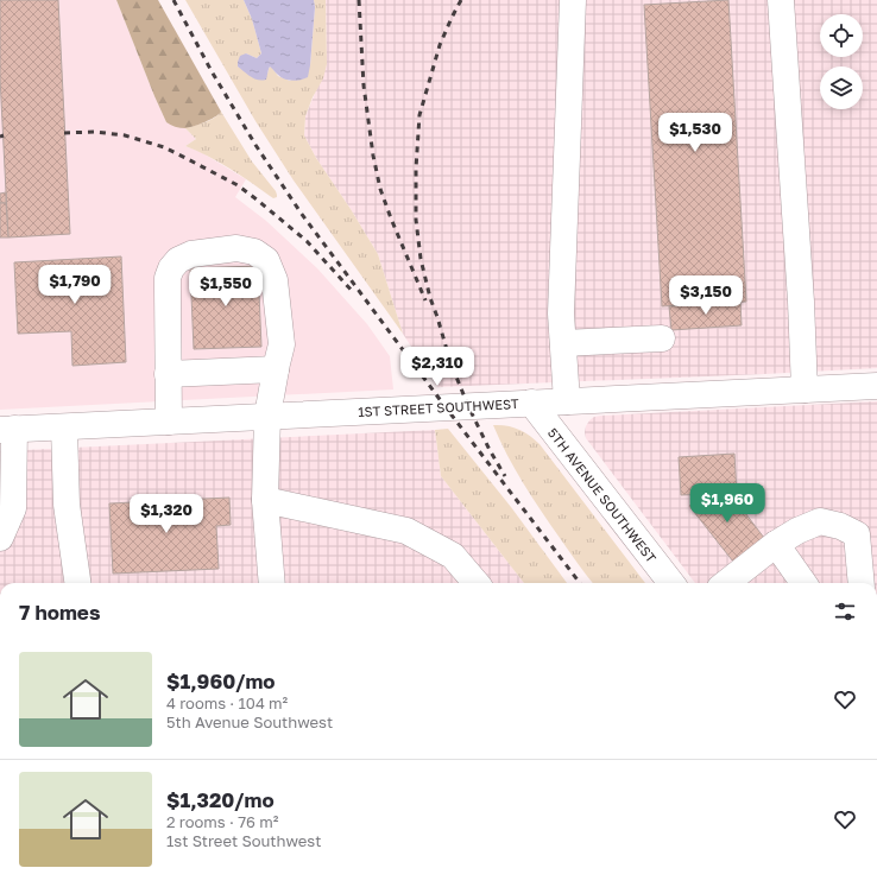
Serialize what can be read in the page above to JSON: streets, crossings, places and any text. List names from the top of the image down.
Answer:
{
  "streets": {
    "street": ["1ST STREET SOUTHWEST", "5TH AVENUE SOUTHWEST"]
  },
  "crossings": [
    ["1ST STREET SOUTHWEST", "5TH AVENUE SOUTHWEST"]
  ],
  "page": {
    "price": [
      "$1,530",
      "$1,790",
      "$1,550",
      "$3,150",
      "$2,310",
      "$1,960",
      "$1,320"
    ],
    "heading": "7 homes",
    "list": [
      {
        "name": "$1,960/mo",
        "note": "4 rooms · 104 m² · 5th Avenue Southwest"
      },
      {
        "name": "$1,320/mo",
        "note": "2 rooms · 76 m² · 1st Street Southwest"
      }
    ]
  }
}
